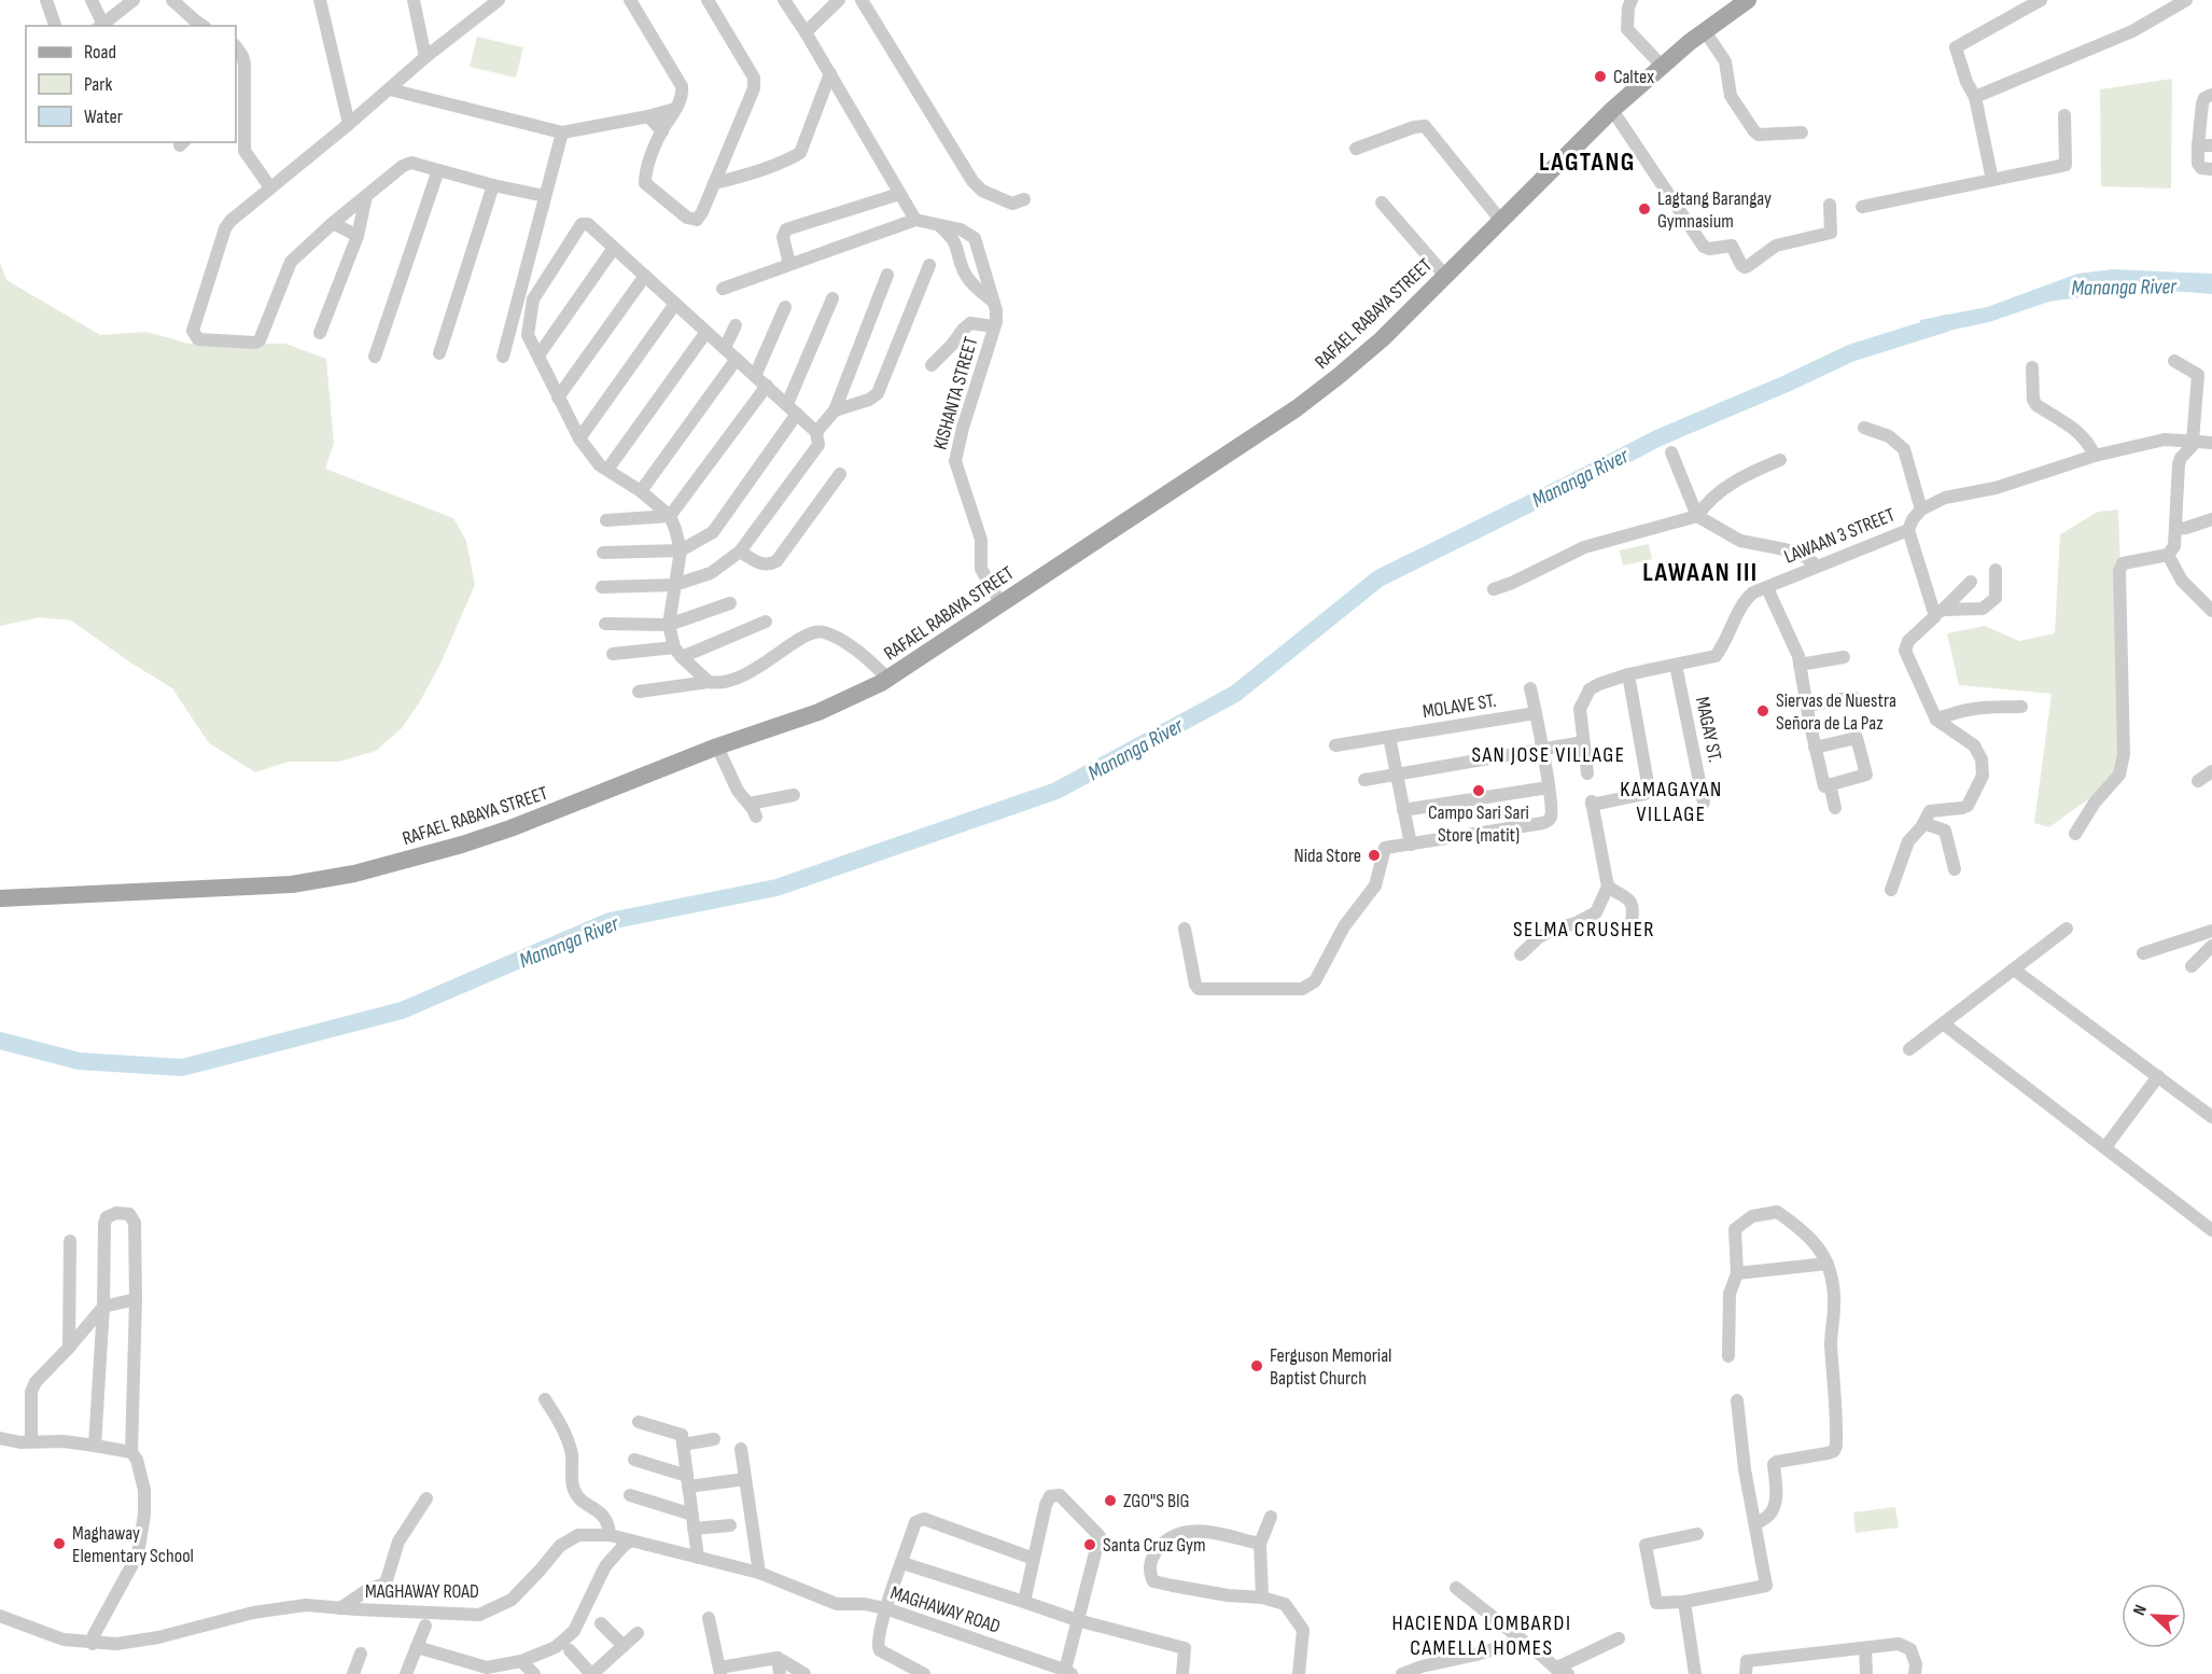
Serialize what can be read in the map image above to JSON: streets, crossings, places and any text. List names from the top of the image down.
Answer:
{
  "streets": {
    "main road": ["RAFAEL RABAYA STREET"],
    "street": [
      "KISHANTA STREET",
      "LAWAAN 3 STREET",
      "MOLAVE ST.",
      "MAGAY ST.",
      "MAGHAWAY ROAD"
    ]
  },
  "crossings": [
    ["RAFAEL RABAYA STREET", "KISHANTA STREET"],
    ["LAWAAN 3 STREET", "MAGAY ST."]
  ],
  "districts": [
    "LAGTANG",
    "LAWAAN III",
    "SAN JOSE VILLAGE",
    "KAMAGAYAN VILLAGE",
    "SELMA CRUSHER",
    "HACIENDA LOMBARDI CAMELLA HOMES"
  ],
  "water": ["Mananga River"],
  "places": [
    "Caltex",
    "Lagtang Barangay Gymnasium",
    "Siervas de Nuestra Señora de La Paz",
    "Campo Sari Sari Store (matit)",
    "Nida Store",
    "Ferguson Memorial Baptist Church",
    "ZGO\"S BIG",
    "Maghaway Elementary School",
    "Santa Cruz Gym"
  ],
  "legend": ["Road", "Park", "Water"],
  "north": "top left"
}
